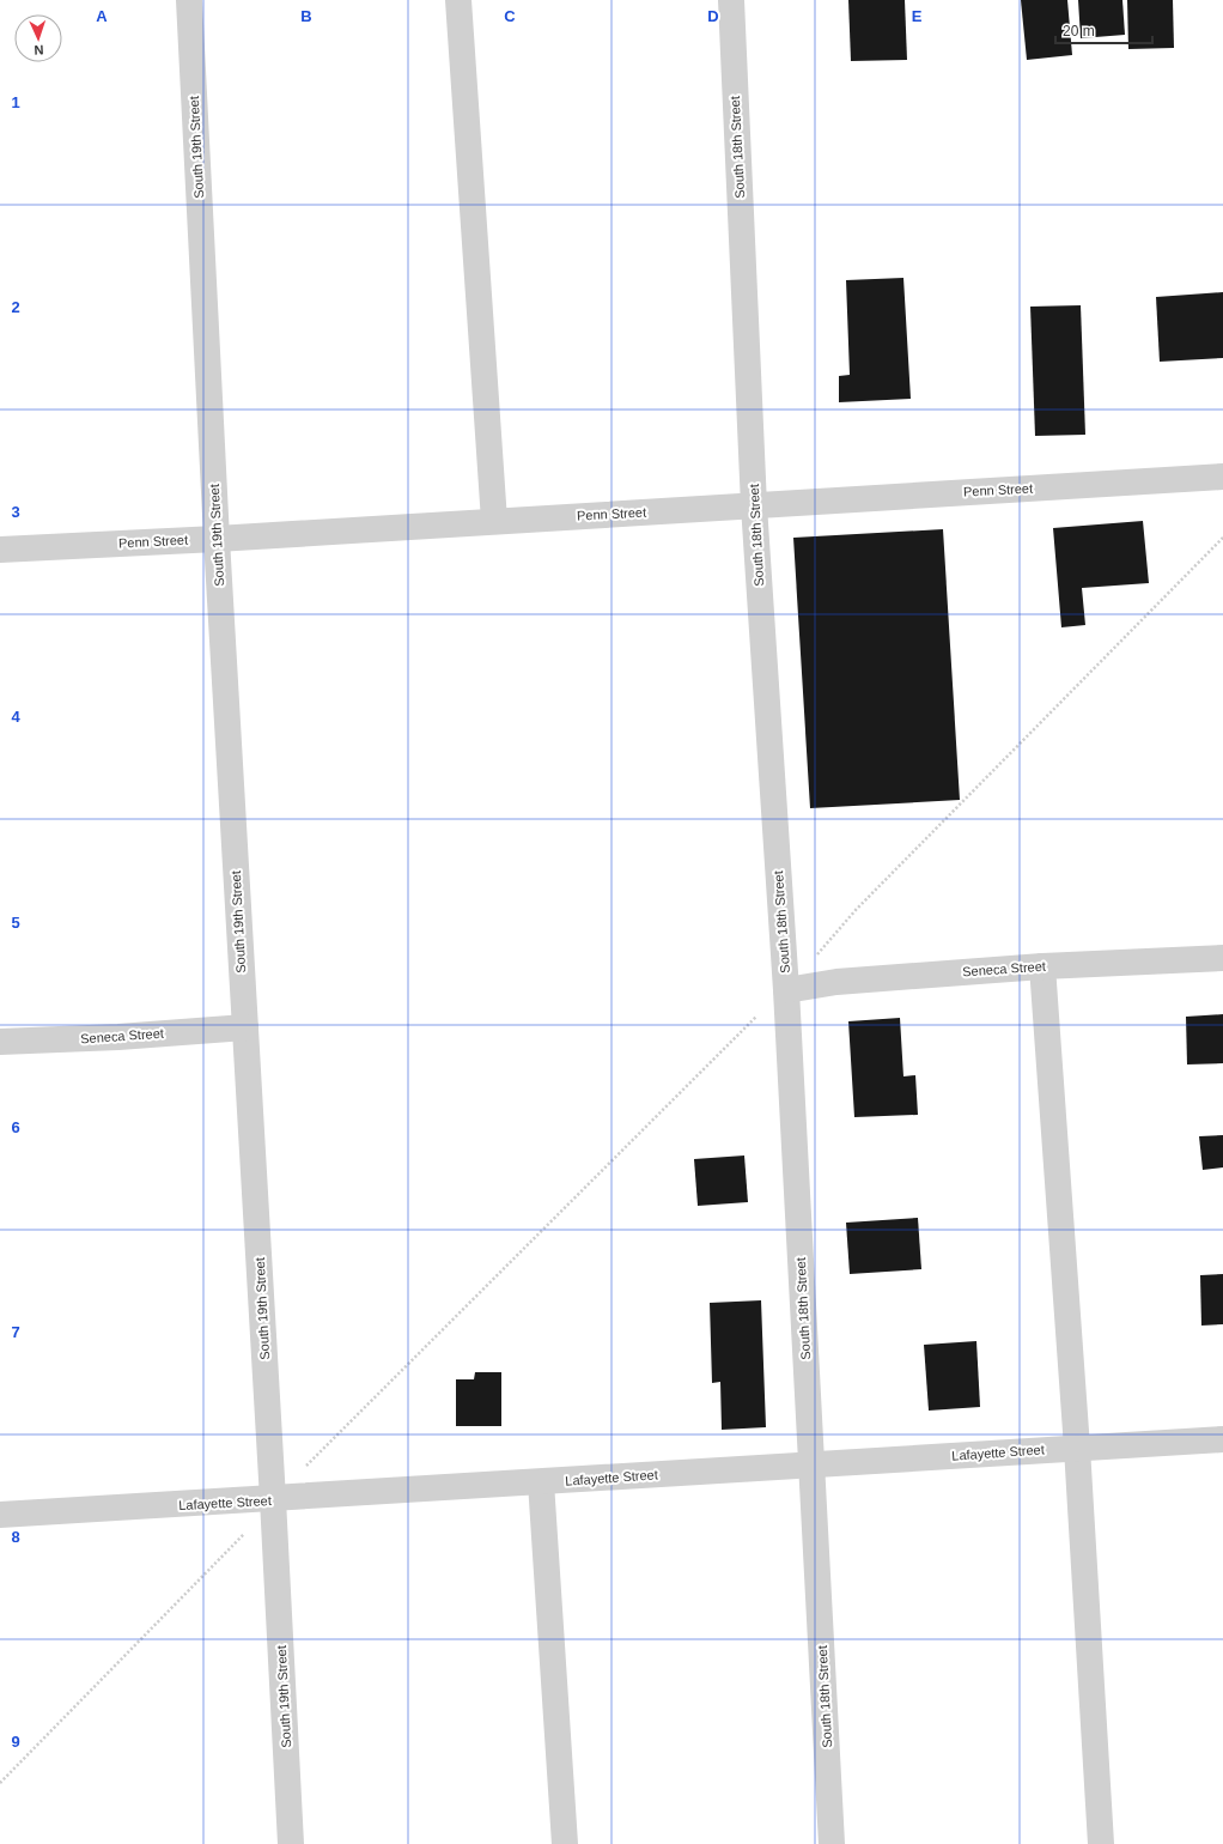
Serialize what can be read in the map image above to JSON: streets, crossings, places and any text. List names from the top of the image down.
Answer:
{
  "streets": {
    "street": [
      "South 19th Street",
      "South 18th Street",
      "Penn Street",
      "Seneca Street",
      "Lafayette Street"
    ]
  },
  "crossings": [
    ["South 19th Street", "Penn Street"],
    ["South 19th Street", "Seneca Street"],
    ["South 19th Street", "Lafayette Street"],
    ["South 18th Street", "Penn Street"],
    ["South 18th Street", "Seneca Street"],
    ["South 18th Street", "Lafayette Street"]
  ],
  "scale_bar": "20 m",
  "north": "bottom",
  "grid": {
    "columns": [
      "A",
      "B",
      "C",
      "D",
      "E"
    ],
    "rows": [
      "1",
      "2",
      "3",
      "4",
      "5",
      "6",
      "7",
      "8",
      "9"
    ]
  }
}
